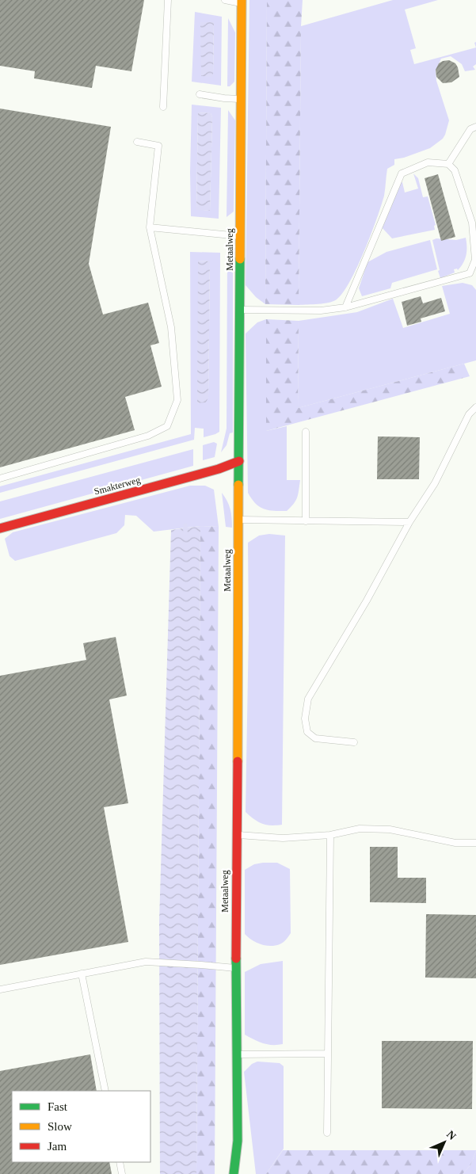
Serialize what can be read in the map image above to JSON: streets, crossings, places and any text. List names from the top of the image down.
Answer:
{
  "streets": {
    "street": ["Metaalweg", "Smakterweg"]
  },
  "crossings": [
    ["Metaalweg", "Smakterweg"]
  ],
  "legend": ["Fast", "Slow", "Jam"],
  "north": "top right"
}
